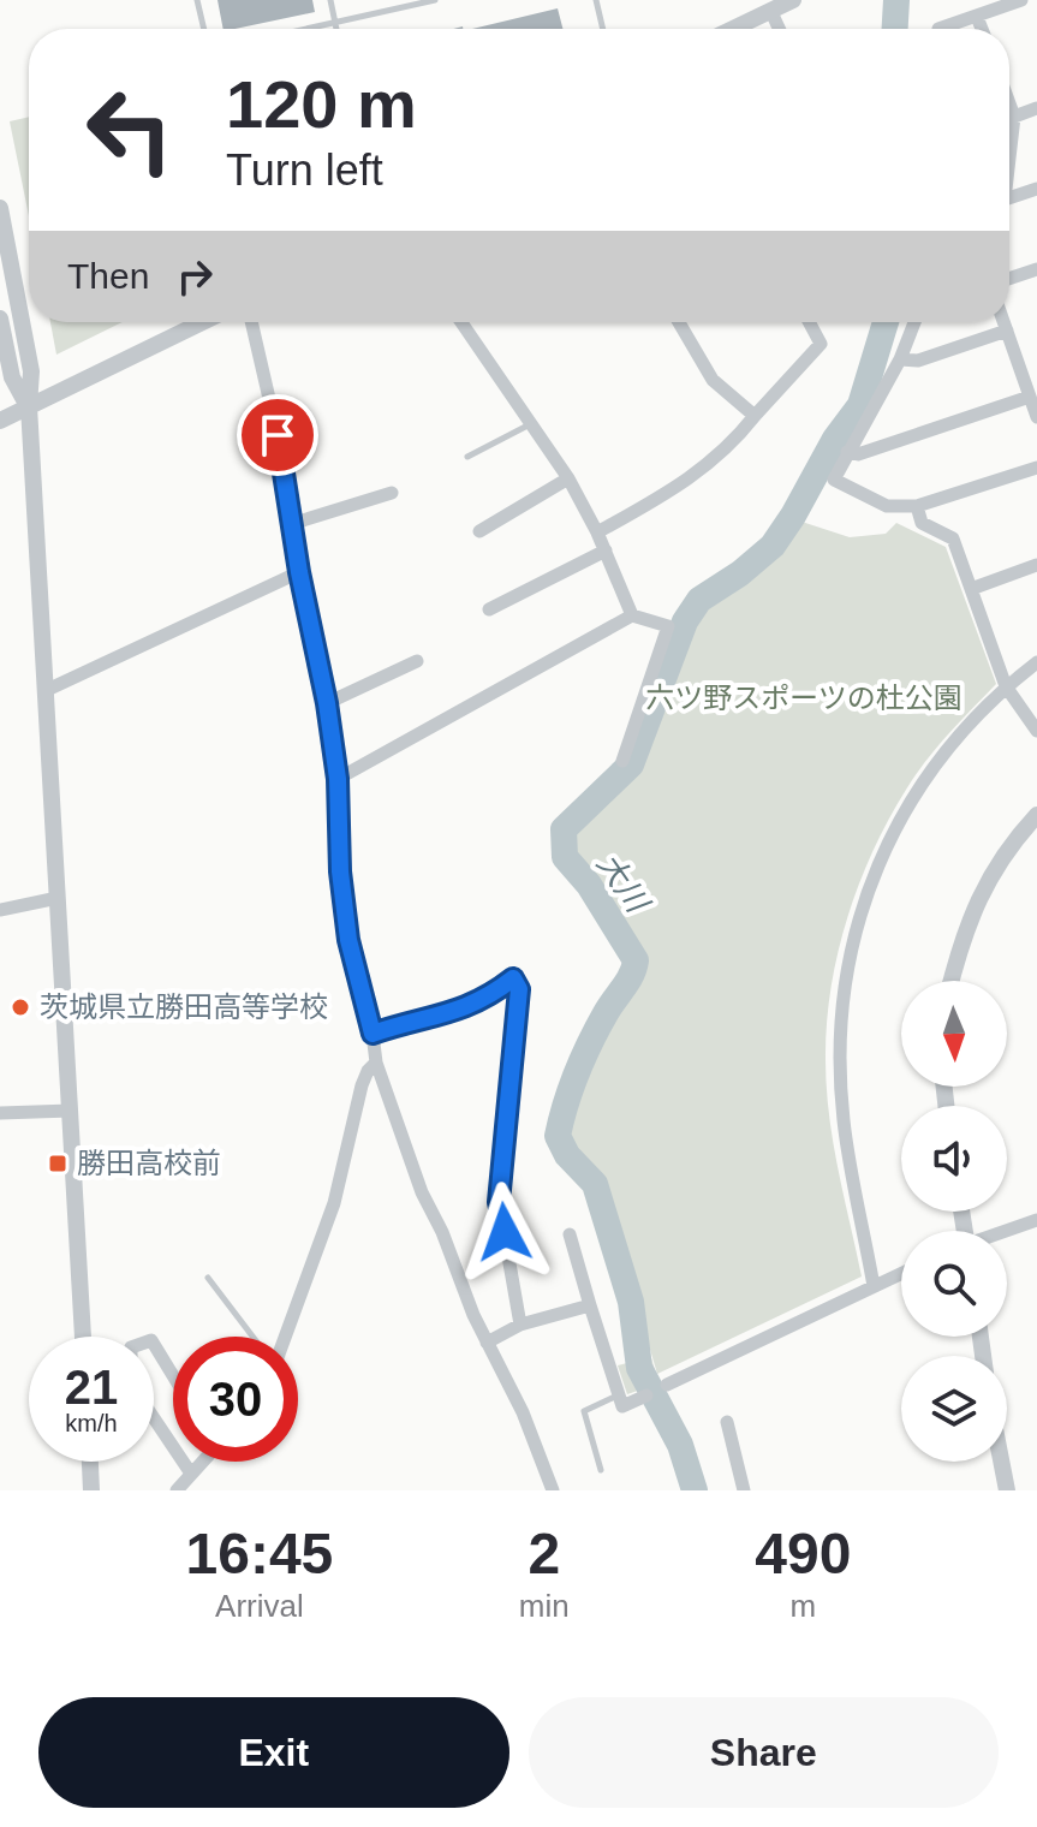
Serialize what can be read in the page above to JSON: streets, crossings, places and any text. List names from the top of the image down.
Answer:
{
  "water": ["大川"],
  "parks": ["六ツ野スポーツの杜公園"],
  "places": {
    "other": ["茨城県立勝田高等学校"],
    "transit": ["勝田高校前"]
  },
  "north": "bottom",
  "page": {
    "turn": ["120 m", "Turn left"],
    "then": "Then",
    "speed": "21 km/h",
    "limit": "30",
    "eta": [
      "16:45",
      "Arrival",
      "2",
      "min",
      "490",
      "m"
    ],
    "buttons": ["Exit", "Share"]
  }
}
